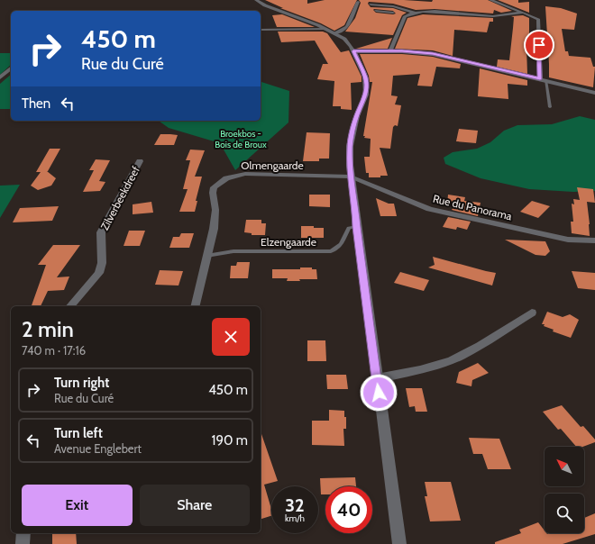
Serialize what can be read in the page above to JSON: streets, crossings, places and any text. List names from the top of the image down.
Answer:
{
  "streets": {
    "street": ["Olmengaarde", "Zilverbeekdreef", "Rue du Panorama"],
    "lane": ["Elzengaarde"]
  },
  "crossings": [
    ["Olmengaarde", "Rue du Panorama"],
    ["Olmengaarde", "Elzengaarde"]
  ],
  "parks": ["Broekbos - Bois de Broux"],
  "north": "top left",
  "page": {
    "turn": ["450 m", "Rue du Curé"],
    "then": "Then",
    "heading": ["2 min", "740 m · 17:16"],
    "list": [
      {
        "name": "Turn right",
        "note": "Rue du Curé",
        "value": "450 m"
      },
      {
        "name": "Turn left",
        "note": "Avenue Englebert",
        "value": "190 m"
      }
    ],
    "buttons": ["Exit", "Share"],
    "speed": "32 km/h",
    "limit": "40"
  }
}
